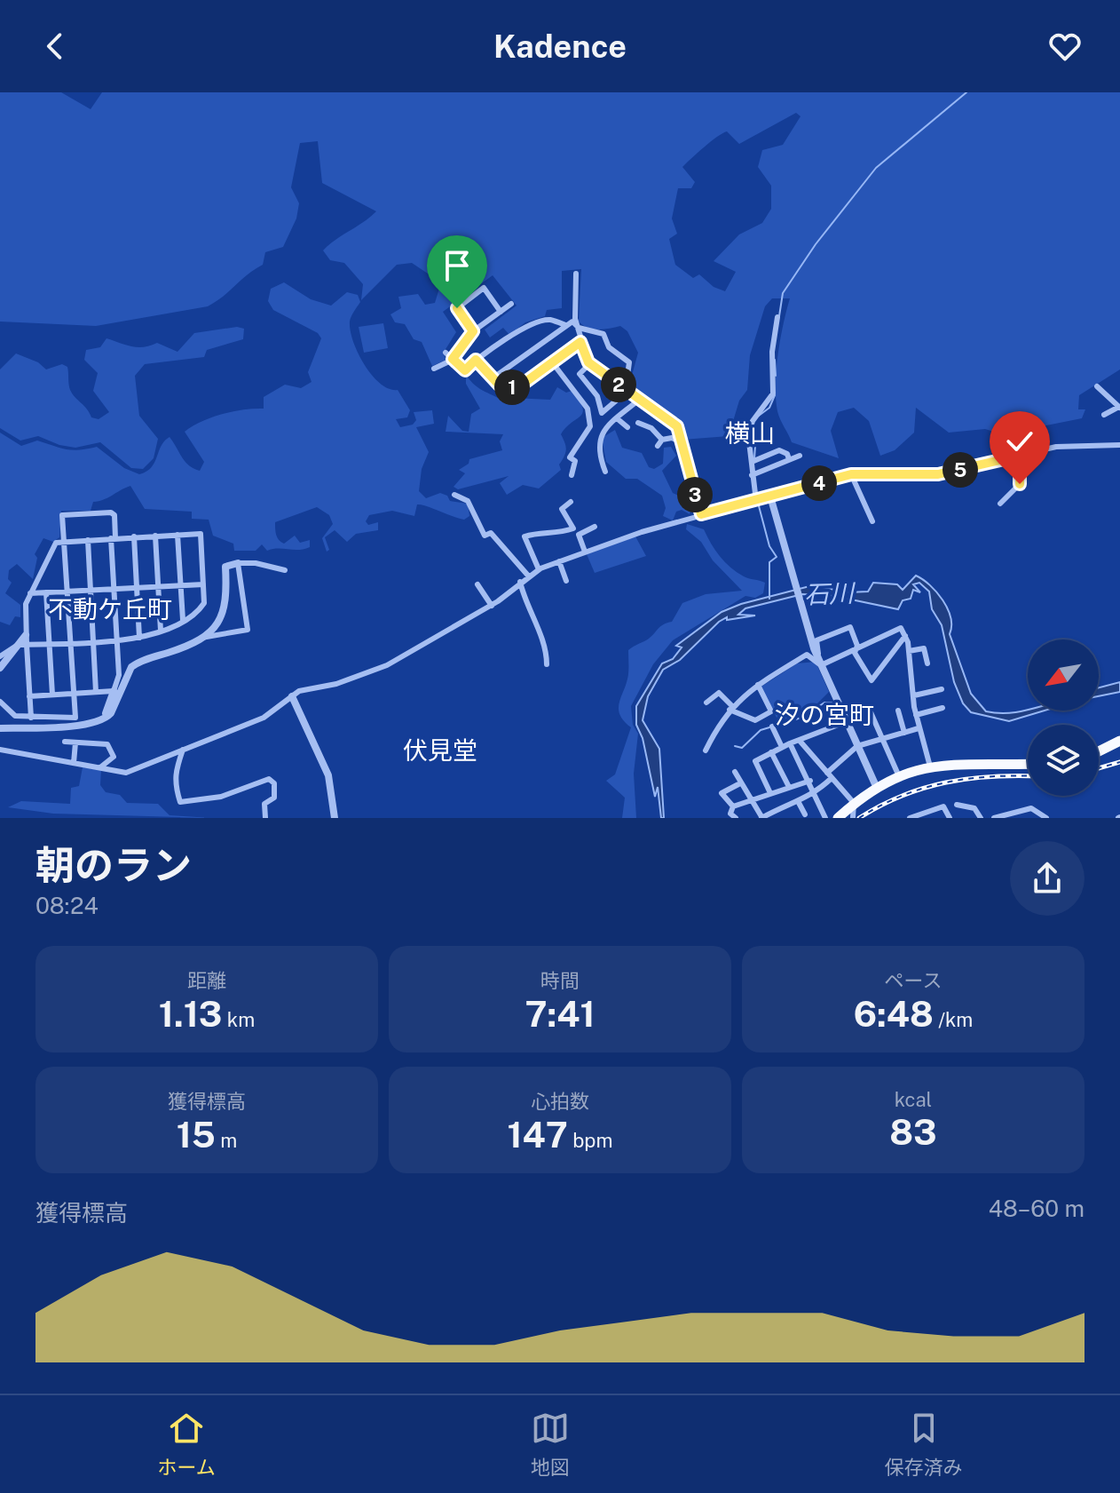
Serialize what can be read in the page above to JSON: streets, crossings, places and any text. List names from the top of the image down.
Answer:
{
  "districts": [
    "横山",
    "不動ケ丘町",
    "汐の宮町",
    "伏見堂"
  ],
  "water": ["石川"],
  "north": "bottom left",
  "page": {
    "header": "Kadence",
    "pins": [
      "2",
      "1",
      "5",
      "4",
      "3"
    ],
    "heading": ["朝のラン", "08:24"],
    "stats": [
      ["距離", "1.13 km"],
      ["時間", "7:41"],
      ["ペース", "6:48 /km"],
      ["獲得標高", "15 m"],
      ["心拍数", "147 bpm"],
      ["kcal", "83"]
    ],
    "chart": ["獲得標高", "48–60 m"],
    "tabs": ["ホーム", "地図", "保存済み"]
  }
}
